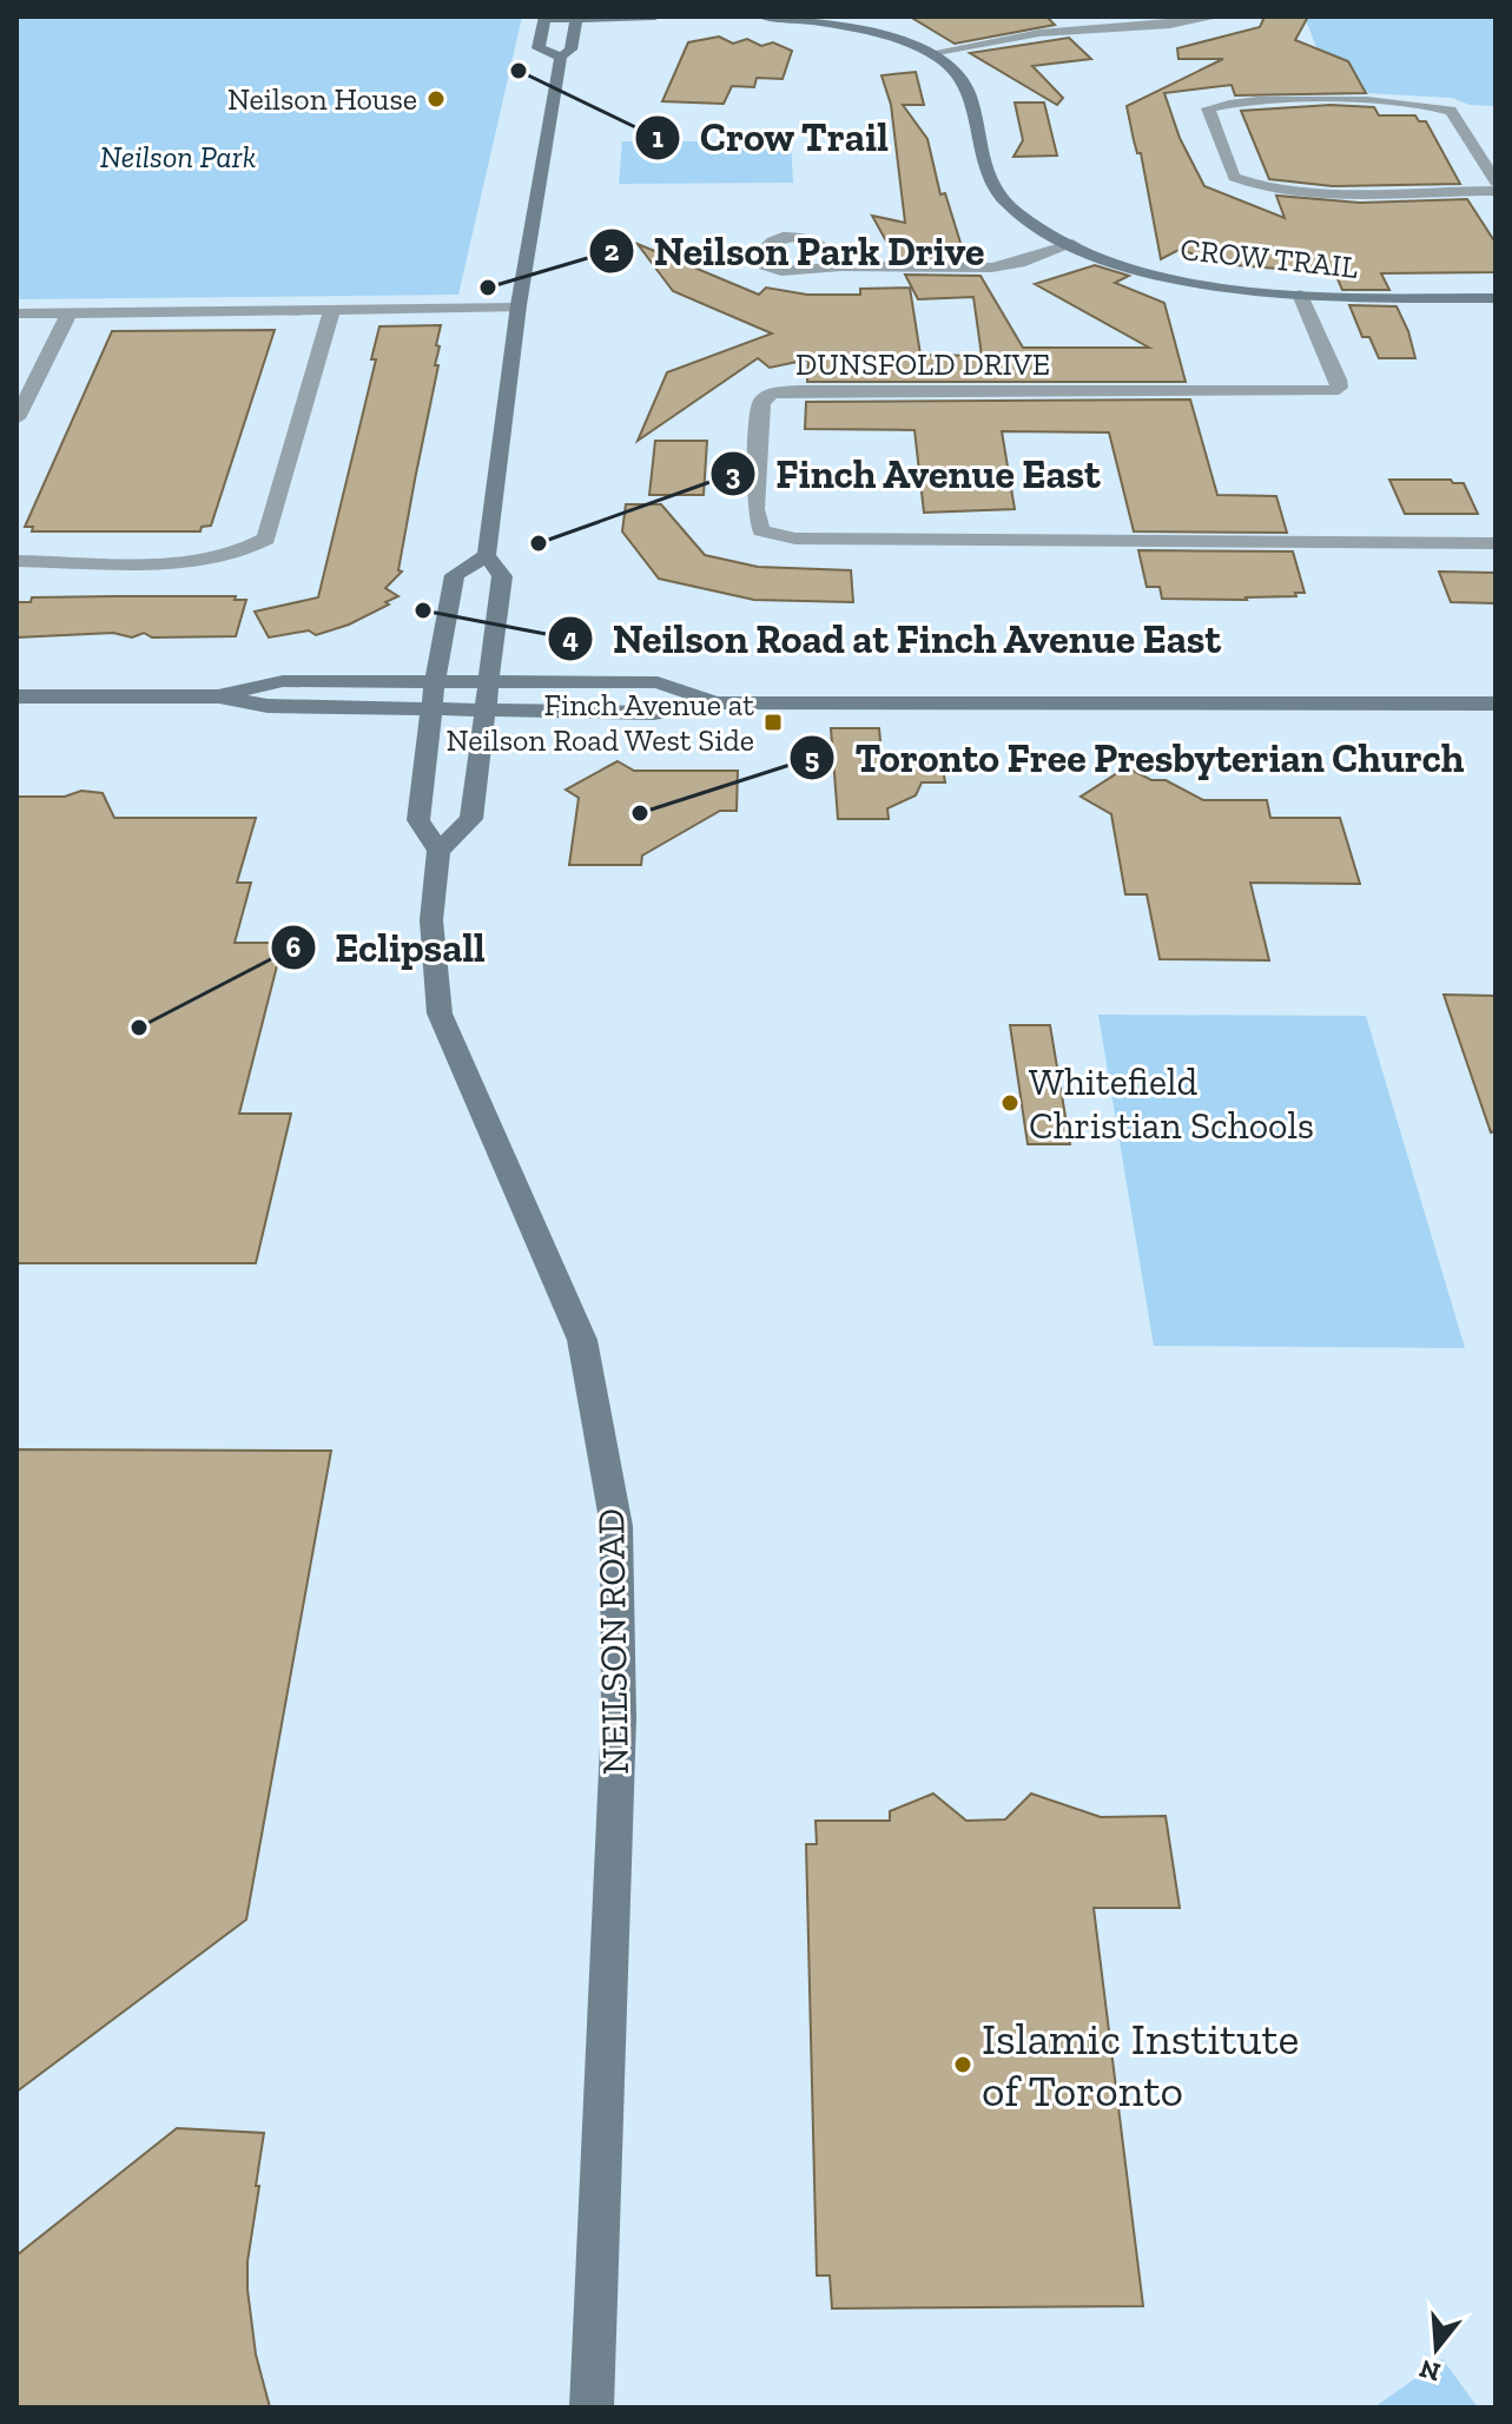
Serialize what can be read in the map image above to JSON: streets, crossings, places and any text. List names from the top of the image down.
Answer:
{
  "streets": {
    "main road": ["CROW TRAIL", "NEILSON ROAD"],
    "street": ["DUNSFOLD DRIVE"]
  },
  "crossings": [
    ["CROW TRAIL", "DUNSFOLD DRIVE"]
  ],
  "parks": ["Neilson Park"],
  "places": {
    "other": [
      "Crow Trail",
      "Neilson House",
      "Neilson Park Drive",
      "Finch Avenue East",
      "Neilson Road at Finch Avenue East",
      "Toronto Free Presbyterian Church",
      "Eclipsall",
      "Whitefield Christian Schools",
      "Islamic Institute of Toronto"
    ],
    "transit": ["Finch Avenue at Neilson Road West Side"]
  },
  "north": "bottom"
}
